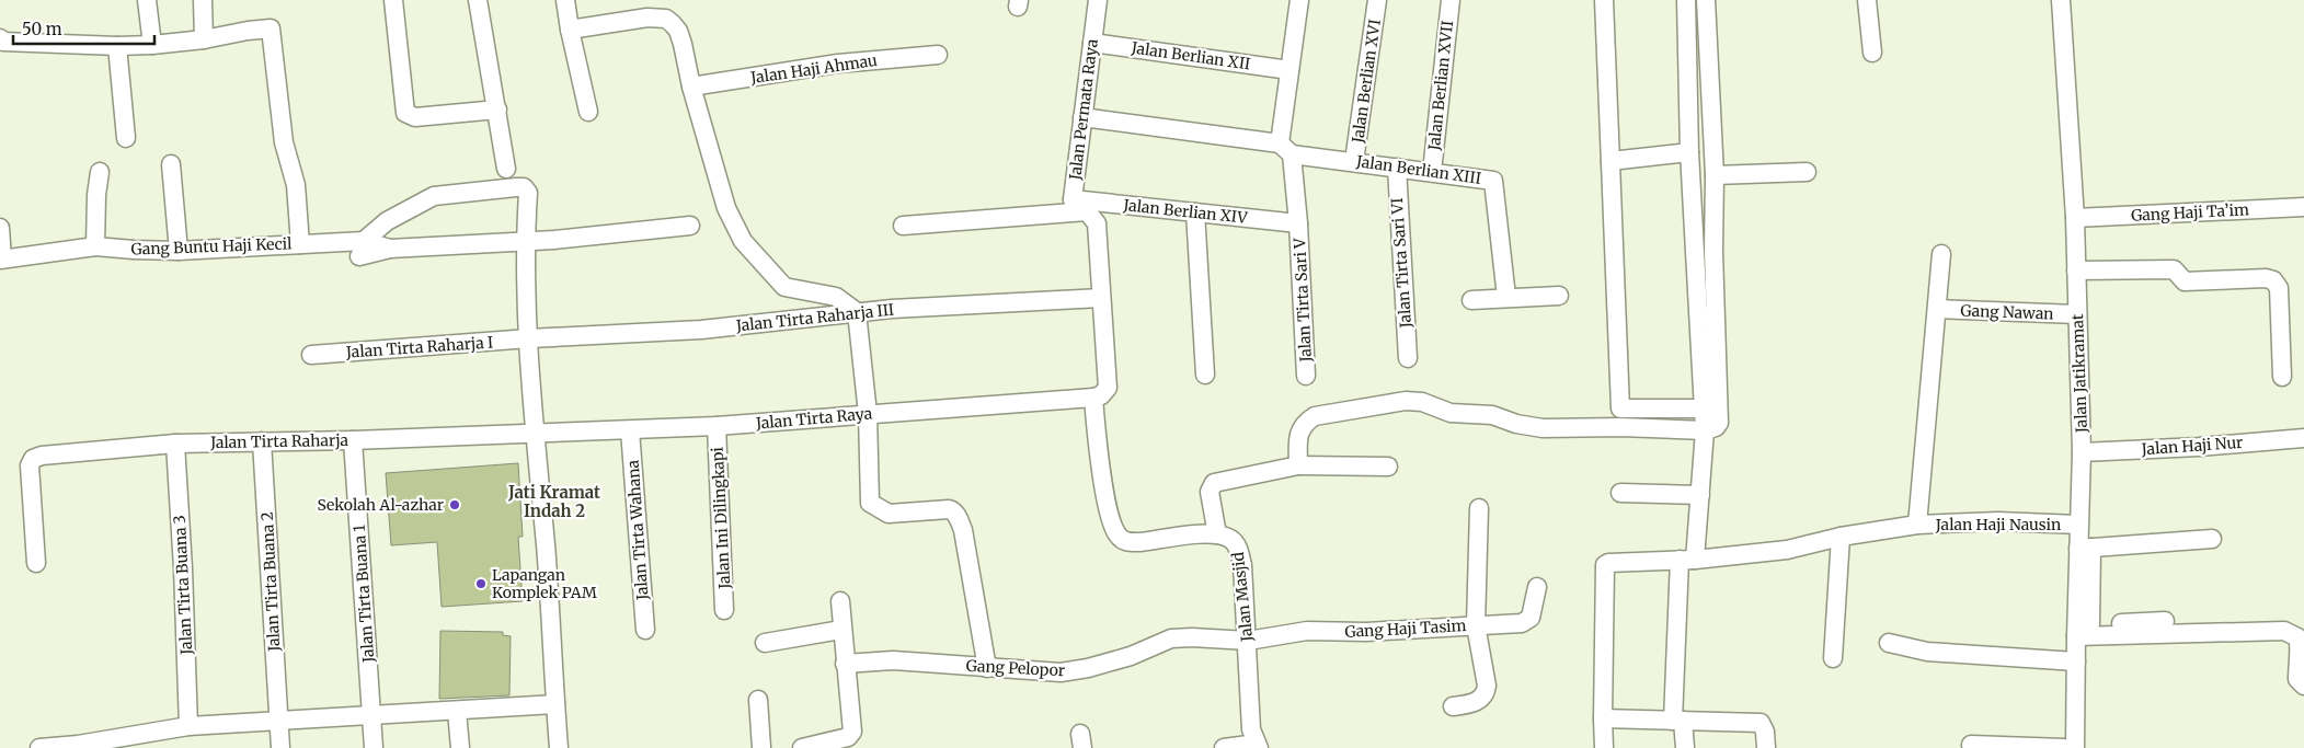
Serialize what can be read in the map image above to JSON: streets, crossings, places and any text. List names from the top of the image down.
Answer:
{
  "streets": {
    "street": [
      "Jalan Berlian XII",
      "Jalan Haji Ahmau",
      "Jalan Berlian XVI",
      "Jalan Berlian XVII",
      "Jalan Permata Raya",
      "Jalan Berlian XIII",
      "Jalan Berlian XIV",
      "Gang Haji Ta’im",
      "Gang Buntu Haji Kecil",
      "Jalan Tirta Sari VI",
      "Jalan Tirta Sari V",
      "Gang Nawan",
      "Jalan Tirta Raharja III",
      "Jalan Tirta Raharja I",
      "Jalan Jatikramat",
      "Jalan Tirta Raya",
      "Jalan Tirta Raharja",
      "Jalan Haji Nur",
      "Jalan Ini Dilingkapi",
      "Jalan Haji Nausin",
      "Jalan Tirta Wahana",
      "Jalan Tirta Buana 2",
      "Jalan Tirta Buana 3",
      "Jalan Tirta Buana 1",
      "Jalan Masjid",
      "Gang Haji Tasim",
      "Gang Pelopor"
    ]
  },
  "crossings": [
    ["Jalan Berlian XII", "Jalan Permata Raya"],
    ["Jalan Berlian XII", "Jalan Tirta Sari V"],
    ["Jalan Berlian XVI", "Jalan Berlian XIII"],
    ["Jalan Berlian XVII", "Jalan Berlian XIII"],
    ["Jalan Permata Raya", "Jalan Berlian XIII"],
    ["Jalan Permata Raya", "Jalan Berlian XIV"],
    ["Jalan Permata Raya", "Jalan Tirta Raharja III"],
    ["Jalan Permata Raya", "Jalan Tirta Raya"],
    ["Jalan Permata Raya", "Jalan Masjid"],
    ["Jalan Berlian XIII", "Jalan Tirta Sari VI"],
    ["Jalan Berlian XIII", "Jalan Tirta Sari V"],
    ["Jalan Berlian XIV", "Jalan Tirta Sari V"],
    ["Gang Haji Ta’im", "Jalan Jatikramat"],
    ["Gang Nawan", "Jalan Jatikramat"],
    ["Jalan Tirta Raharja III", "Jalan Tirta Raharja I"],
    ["Jalan Jatikramat", "Jalan Haji Nur"],
    ["Jalan Jatikramat", "Jalan Haji Nausin"],
    ["Jalan Tirta Raya", "Jalan Tirta Raharja"],
    ["Jalan Tirta Raya", "Jalan Ini Dilingkapi"],
    ["Jalan Tirta Raya", "Jalan Tirta Wahana"],
    ["Jalan Tirta Raya", "Jalan Masjid"],
    ["Jalan Tirta Raharja", "Jalan Tirta Buana 2"],
    ["Jalan Tirta Raharja", "Jalan Tirta Buana 3"],
    ["Jalan Tirta Raharja", "Jalan Tirta Buana 1"],
    ["Jalan Masjid", "Gang Haji Tasim"],
    ["Jalan Masjid", "Gang Pelopor"],
    ["Gang Haji Tasim", "Gang Pelopor"]
  ],
  "districts": ["Jati Kramat Indah 2"],
  "places": ["Sekolah Al-azhar", "Lapangan Komplek PAM"],
  "scale_bar": "50 m"
}
